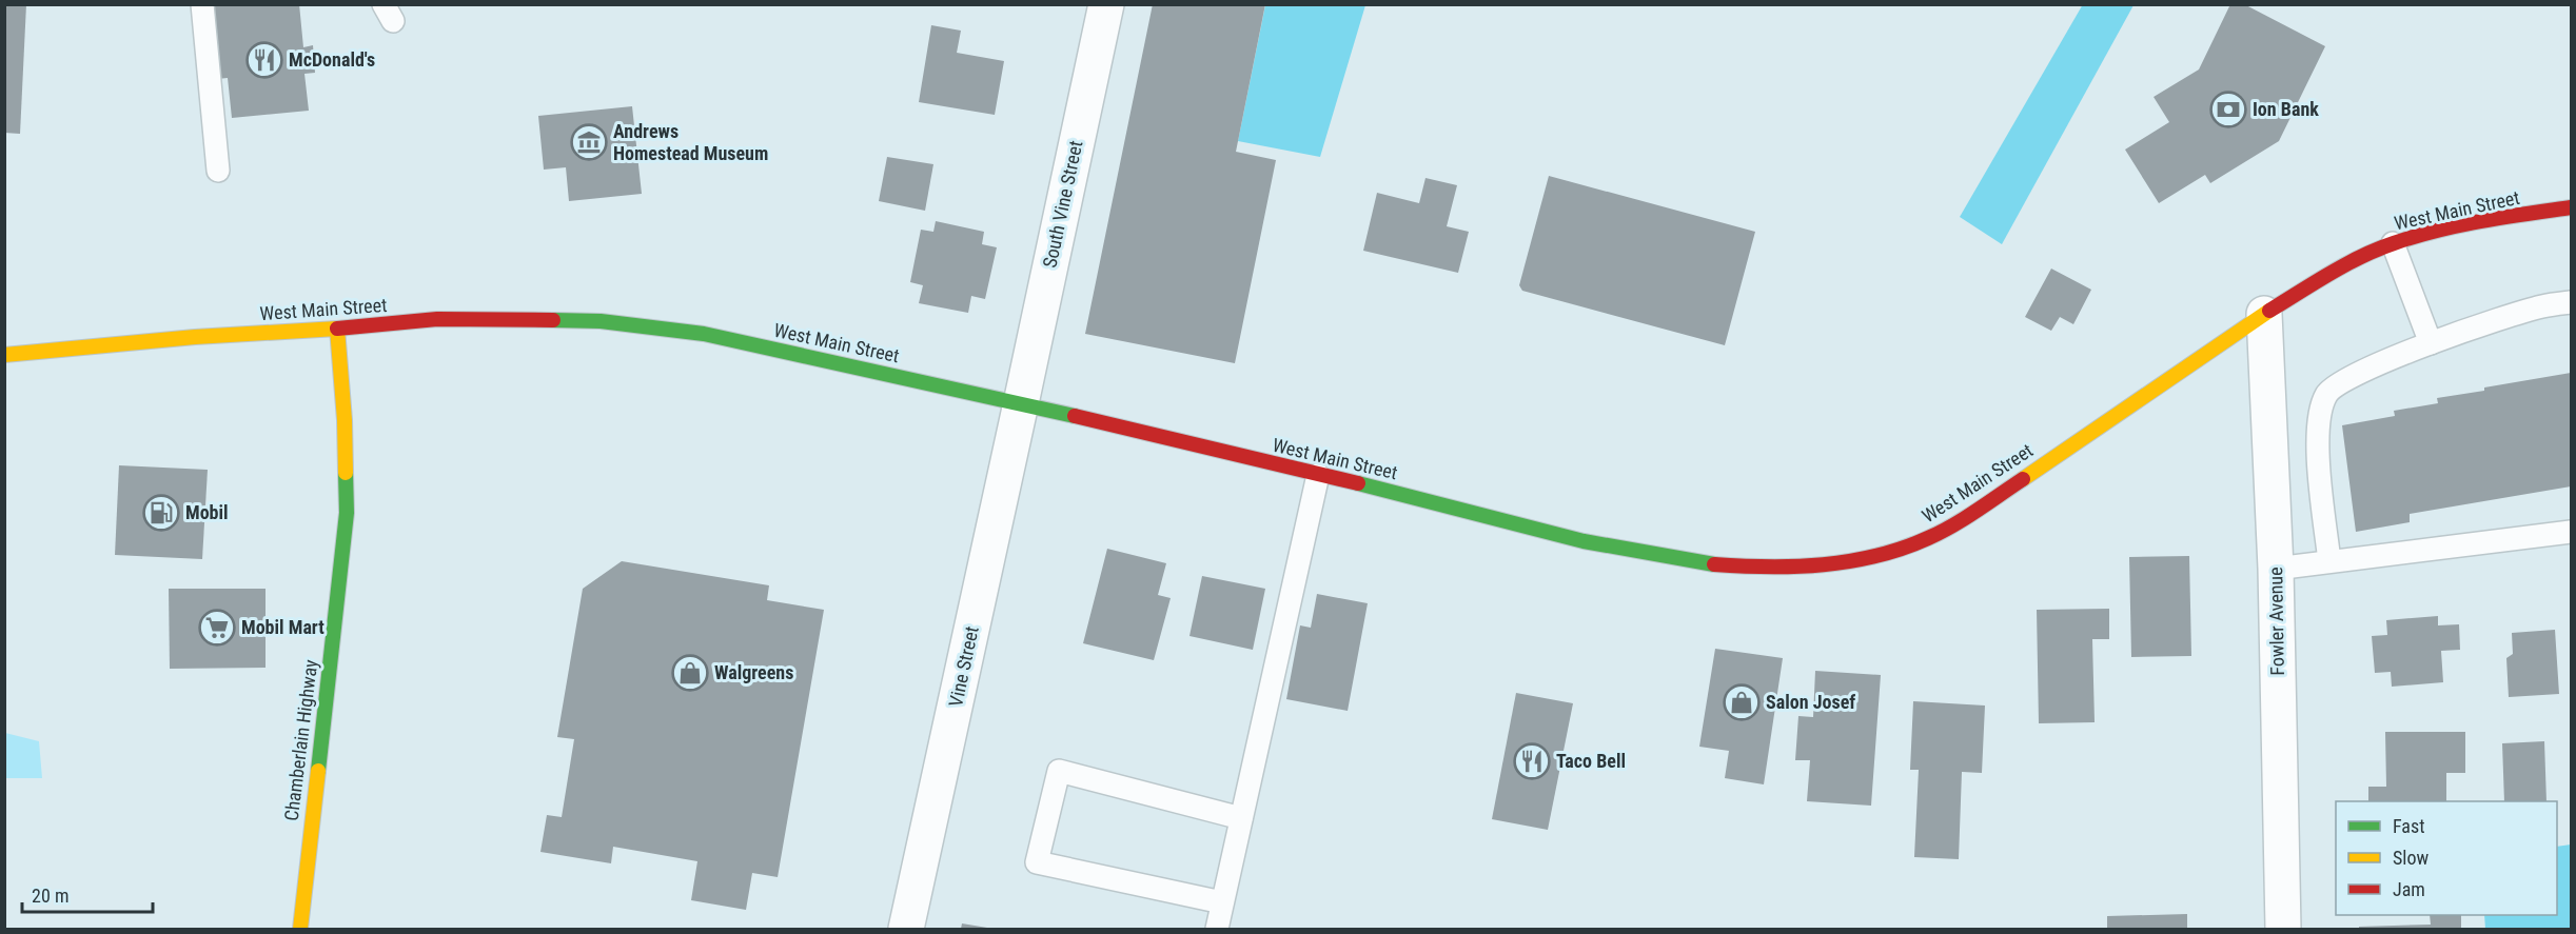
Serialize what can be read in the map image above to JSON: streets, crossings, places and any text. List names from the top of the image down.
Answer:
{
  "streets": {
    "main road": ["West Main Street", "Chamberlain Highway"],
    "street": ["South Vine Street", "Fowler Avenue", "Vine Street"]
  },
  "crossings": [
    ["South Vine Street", "West Main Street"],
    ["South Vine Street", "Vine Street"],
    ["West Main Street", "Fowler Avenue"],
    ["West Main Street", "Vine Street"],
    ["West Main Street", "Chamberlain Highway"]
  ],
  "places": {
    "restaurant": ["McDonald's", "Taco Bell"],
    "bank": ["Ion Bank"],
    "museum": ["Andrews Homestead Museum"],
    "fuel station": ["Mobil"],
    "supermarket": ["Mobil Mart"],
    "shop": ["Walgreens", "Salon Josef"]
  },
  "legend": ["Fast", "Slow", "Jam"],
  "scale_bar": "20 m"
}
